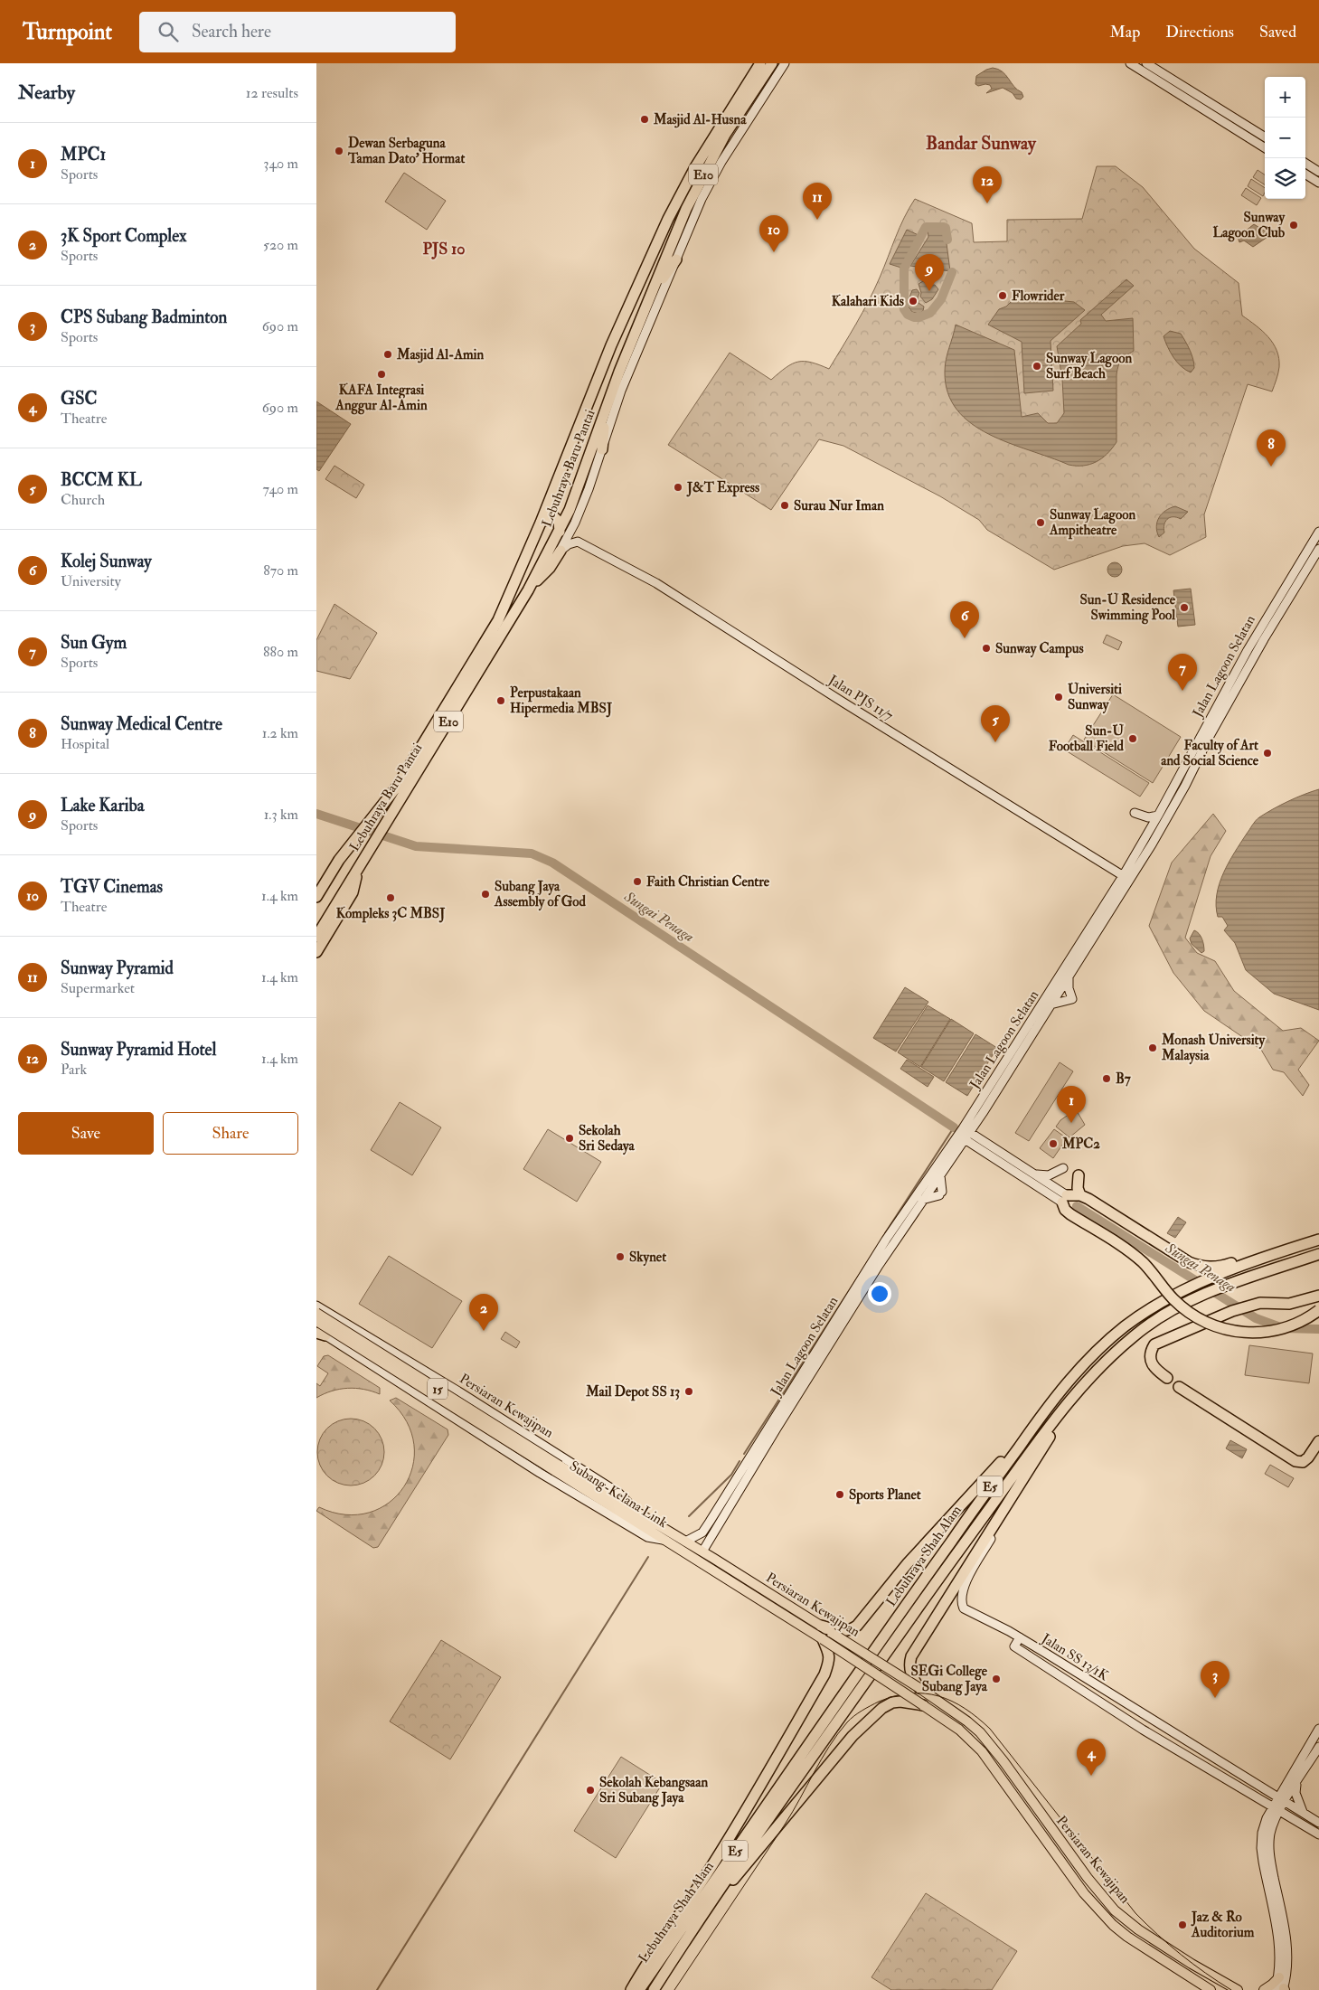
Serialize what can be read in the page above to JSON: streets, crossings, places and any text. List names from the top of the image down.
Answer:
{
  "streets": {
    "highway": [
      "E10",
      "Lebuhraya Baru Pantai",
      "E5",
      "Lebuhraya Shah Alam"
    ],
    "main road": [
      "Jalan Lagoon Selatan",
      "Jalan PJS 11/7",
      "15",
      "Persiaran Kewajipan",
      "Subang-Kelana Link",
      "Jalan SS 13/1K"
    ]
  },
  "crossings": [
    ["Jalan Lagoon Selatan", "Jalan PJS 11/7"],
    ["Jalan Lagoon Selatan", "Persiaran Kewajipan"],
    ["15", "Subang-Kelana Link"],
    ["Persiaran Kewajipan", "Subang-Kelana Link"]
  ],
  "districts": ["Bandar Sunway", "PJS 10"],
  "water": ["Sungai Penaga"],
  "places": [
    "Masjid Al-Husna",
    "Dewan Serbaguna Taman Dato' Hormat",
    "Sunway Lagoon Club",
    "Flowrider",
    "Kalahari Kids",
    "Masjid Al-Amin",
    "Sunway Lagoon Surf Beach",
    "KAFA Integrasi Anggur Al-Amin",
    "J&T Express",
    "Surau Nur Iman",
    "Sunway Lagoon Ampitheatre",
    "Sun-U Residence Swimming Pool",
    "Sunway Campus",
    "Universiti Sunway",
    "Perpustakaan Hipermedia MBSJ",
    "Sun-U Football Field",
    "Faculty of Art and Social Science",
    "Faith Christian Centre",
    "Subang Jaya Assembly of God",
    "Kompleks 3C MBSJ",
    "Monash University Malaysia",
    "B7",
    "Sekolah Sri Sedaya",
    "MPC2",
    "Skynet",
    "Mail Depot SS 13",
    "Sports Planet",
    "SEGi College Subang Jaya",
    "Sekolah Kebangsaan Sri Subang Jaya",
    "Jaz & Ro Auditorium"
  ],
  "page": {
    "header": "Turnpoint",
    "search": "Search here",
    "nav": ["Map", "Directions", "Saved"],
    "heading": ["Nearby", "12 results"],
    "map_buttons": ["+", "−"],
    "list": [
      {
        "mark": "1",
        "name": "MPC1",
        "note": "Sports",
        "value": "340 m"
      },
      {
        "mark": "2",
        "name": "3K Sport Complex",
        "note": "Sports",
        "value": "520 m"
      },
      {
        "mark": "3",
        "name": "CPS Subang Badminton",
        "note": "Sports",
        "value": "690 m"
      },
      {
        "mark": "4",
        "name": "GSC",
        "note": "Theatre",
        "value": "690 m"
      },
      {
        "mark": "5",
        "name": "BCCM KL",
        "note": "Church",
        "value": "740 m"
      },
      {
        "mark": "6",
        "name": "Kolej Sunway",
        "note": "University",
        "value": "870 m"
      },
      {
        "mark": "7",
        "name": "Sun Gym",
        "note": "Sports",
        "value": "880 m"
      },
      {
        "mark": "8",
        "name": "Sunway Medical Centre",
        "note": "Hospital",
        "value": "1.2 km"
      },
      {
        "mark": "9",
        "name": "Lake Kariba",
        "note": "Sports",
        "value": "1.3 km"
      },
      {
        "mark": "10",
        "name": "TGV Cinemas",
        "note": "Theatre",
        "value": "1.4 km"
      },
      {
        "mark": "11",
        "name": "Sunway Pyramid",
        "note": "Supermarket",
        "value": "1.4 km"
      },
      {
        "mark": "12",
        "name": "Sunway Pyramid Hotel",
        "note": "Park",
        "value": "1.4 km"
      }
    ],
    "pins": [
      "12",
      "11",
      "10",
      "9",
      "8",
      "6",
      "7",
      "5",
      "1",
      "2",
      "3",
      "4"
    ],
    "buttons": ["Save", "Share"]
  }
}
